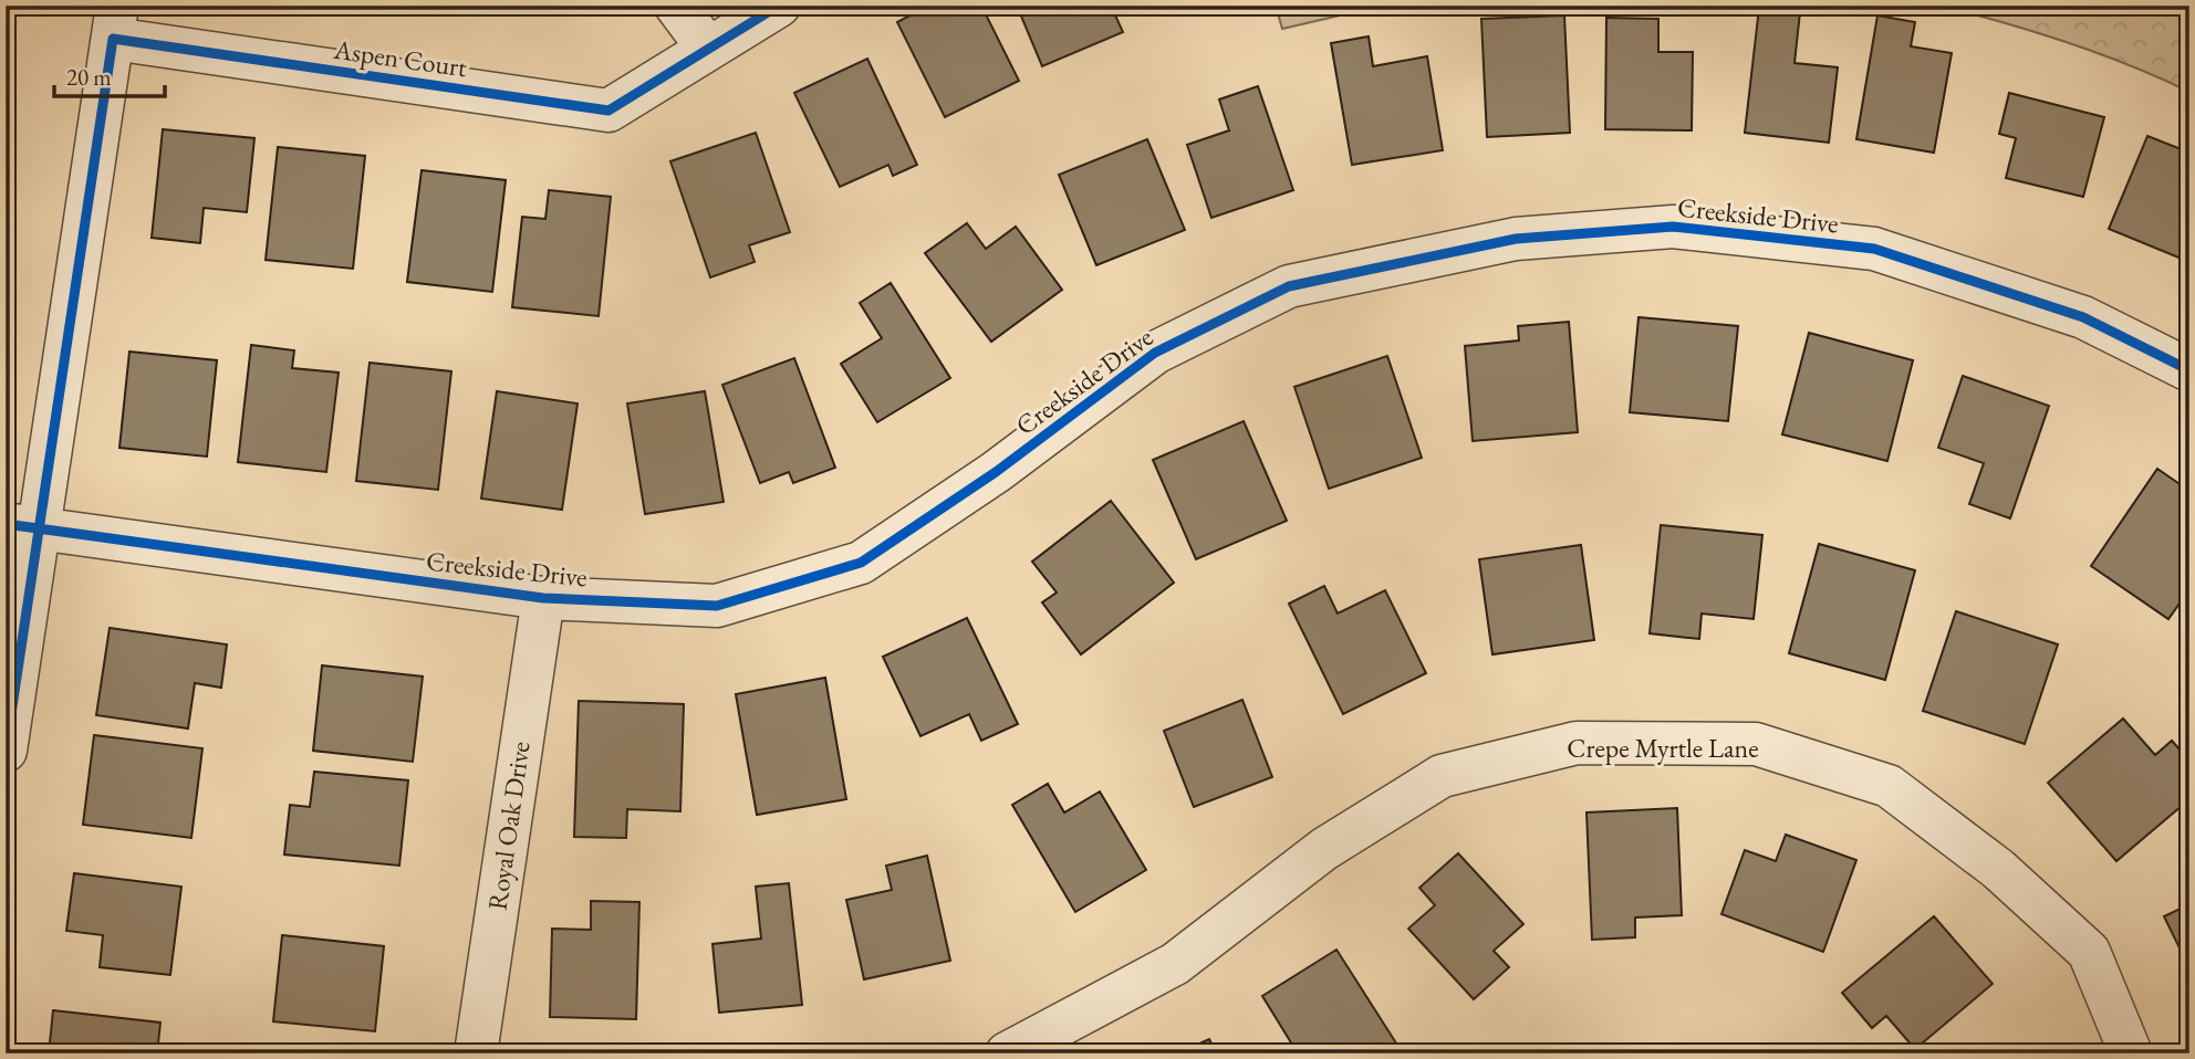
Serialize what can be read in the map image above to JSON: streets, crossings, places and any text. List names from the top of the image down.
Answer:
{
  "streets": {
    "street": [
      "Aspen Court",
      "Creekside Drive",
      "Crepe Myrtle Lane",
      "Royal Oak Drive"
    ]
  },
  "crossings": [
    ["Aspen Court", "Creekside Drive"],
    ["Creekside Drive", "Royal Oak Drive"]
  ],
  "scale_bar": "20 m"
}
